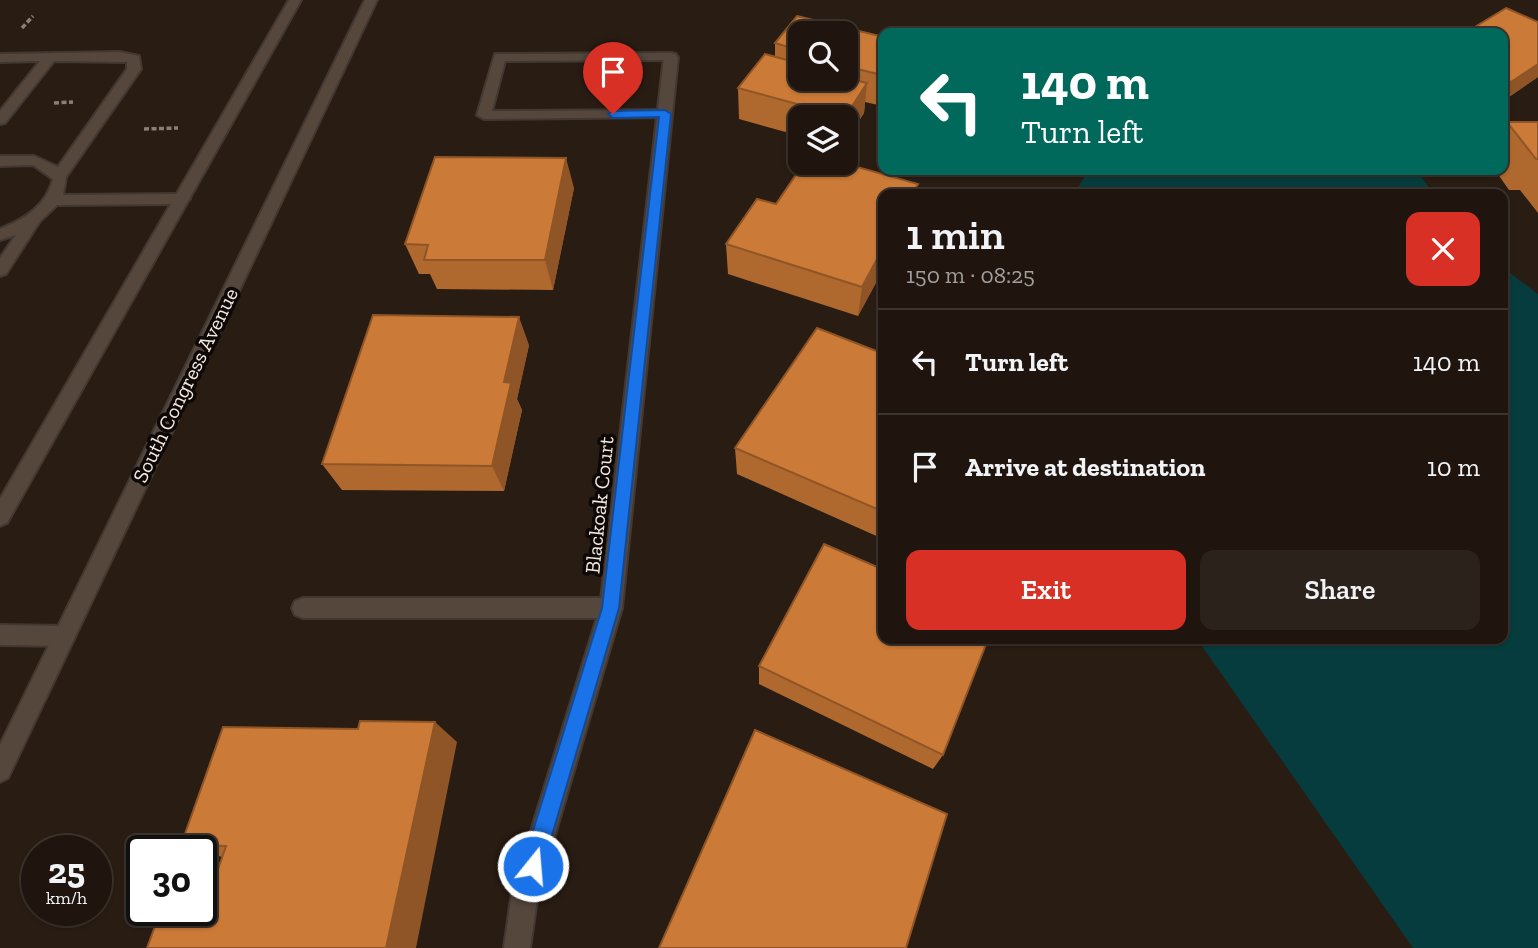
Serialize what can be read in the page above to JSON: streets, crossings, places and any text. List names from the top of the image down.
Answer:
{
  "streets": {
    "main road": ["South Congress Avenue", "Blackoak Court"]
  },
  "page": {
    "turn": ["140 m", "Turn left"],
    "heading": ["1 min", "150 m · 08:25"],
    "list": [
      {
        "name": "Turn left",
        "value": "140 m"
      },
      {
        "name": "Arrive at destination",
        "value": "10 m"
      }
    ],
    "buttons": ["Exit", "Share"],
    "speed": "25 km/h",
    "limit": "30"
  }
}
